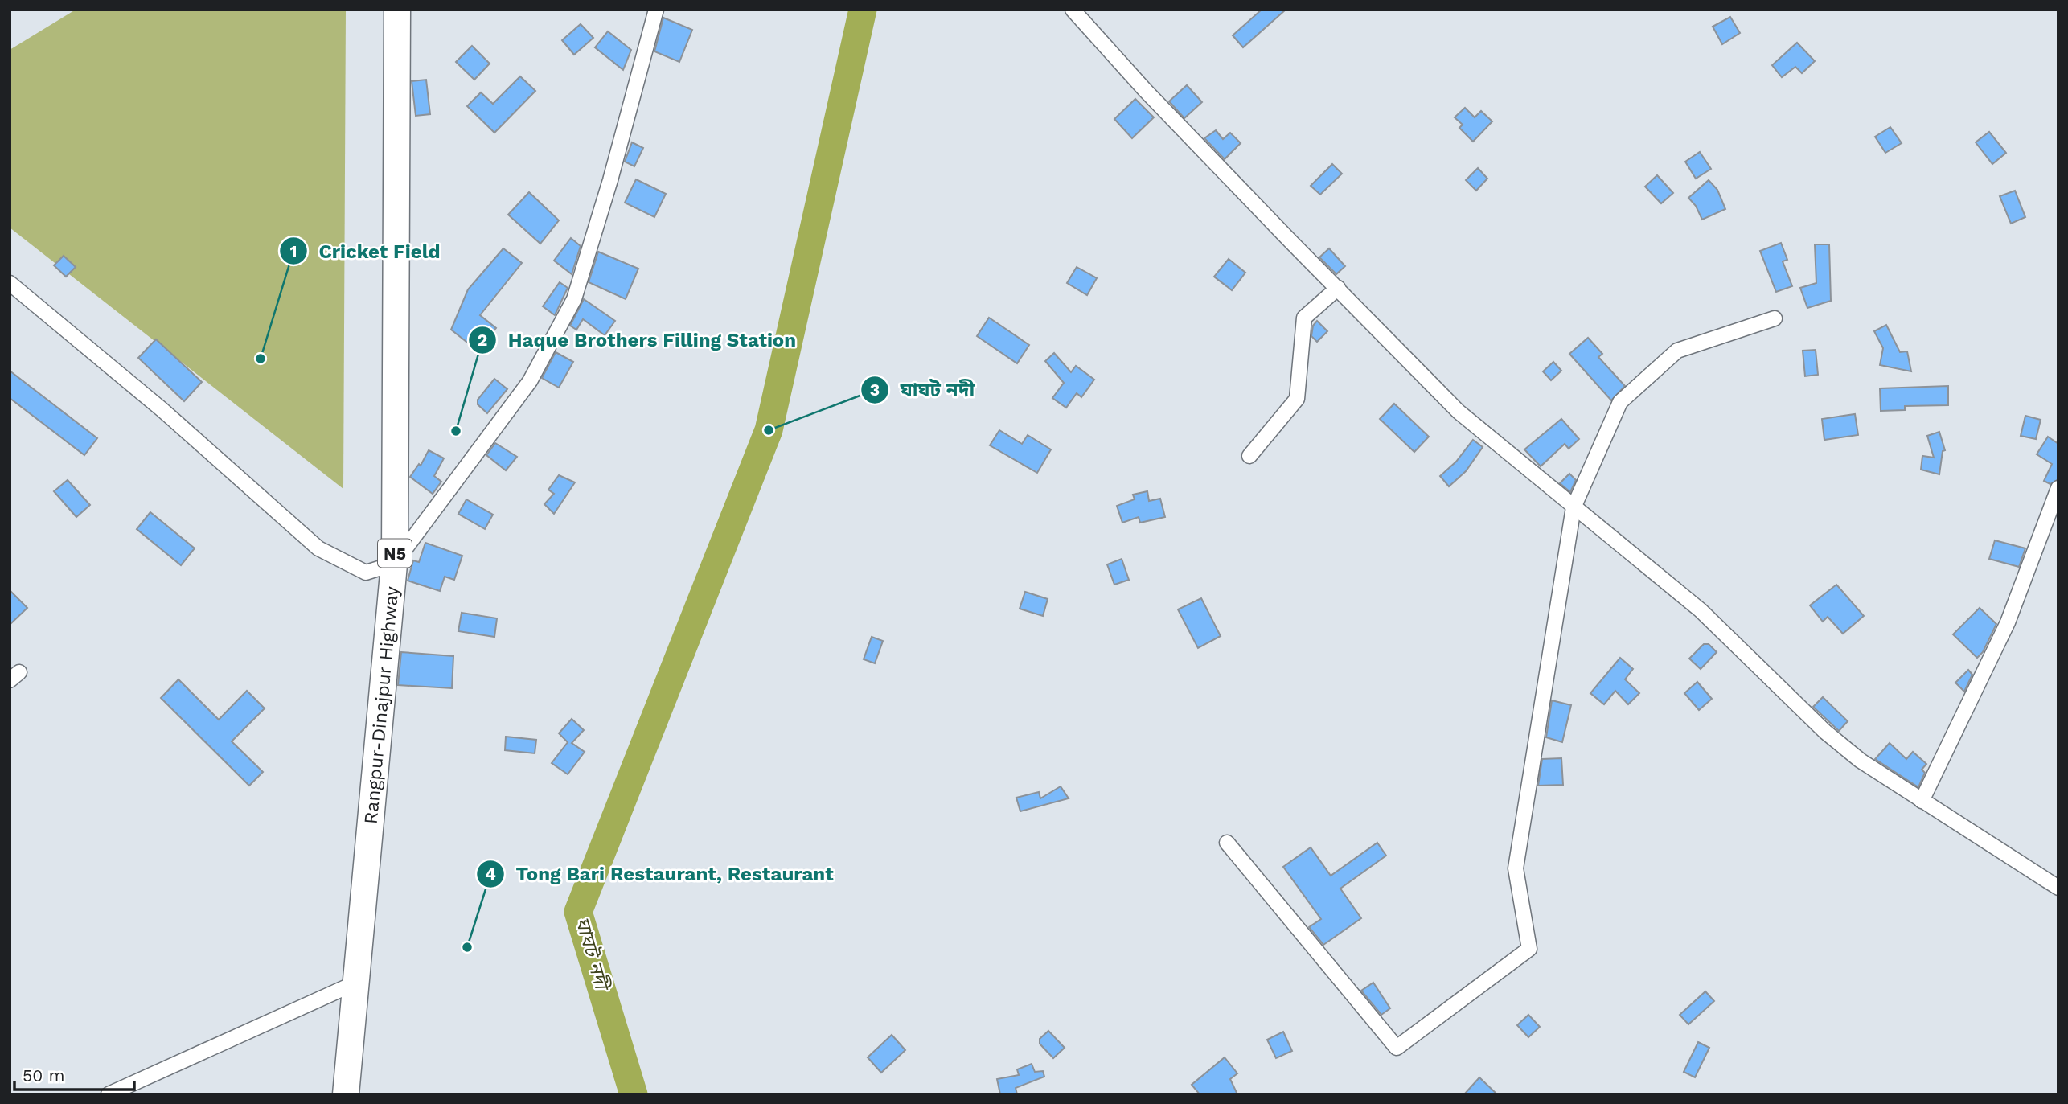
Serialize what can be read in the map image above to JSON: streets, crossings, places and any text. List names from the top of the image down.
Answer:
{
  "streets": {
    "highway": ["N5", "Rangpur-Dinajpur Highway"]
  },
  "water": ["ঘাঘট নদী"],
  "places": [
    "Cricket Field",
    "ঘাঘট নদী",
    "Haque Brothers Filling Station",
    "Tong Bari Restaurant, Restaurant"
  ],
  "scale_bar": "50 m"
}
